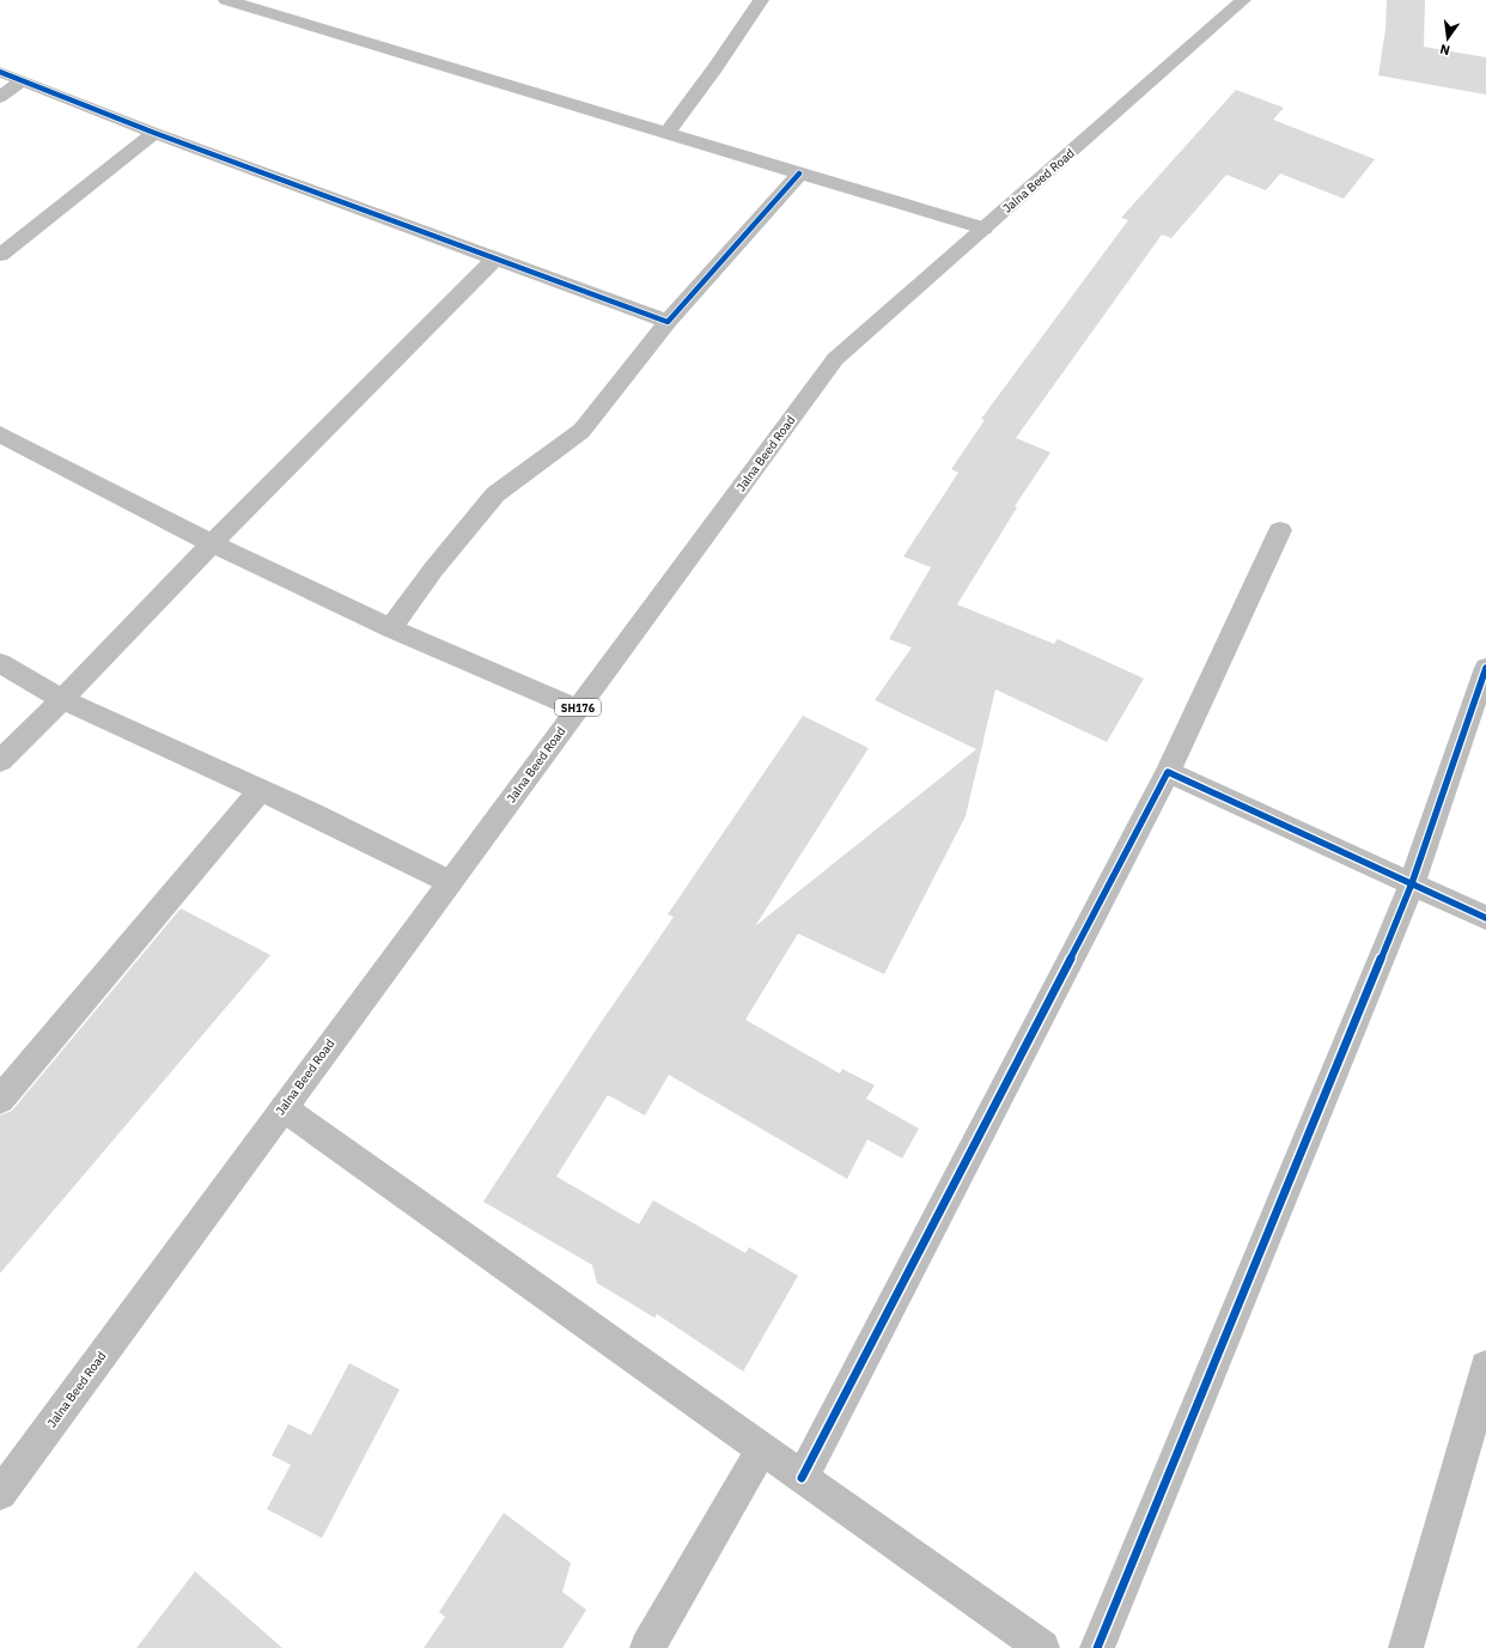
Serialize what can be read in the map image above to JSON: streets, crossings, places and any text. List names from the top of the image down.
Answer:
{
  "streets": {
    "street": ["Jalna Beed Road", "SH176"]
  },
  "north": "bottom"
}
